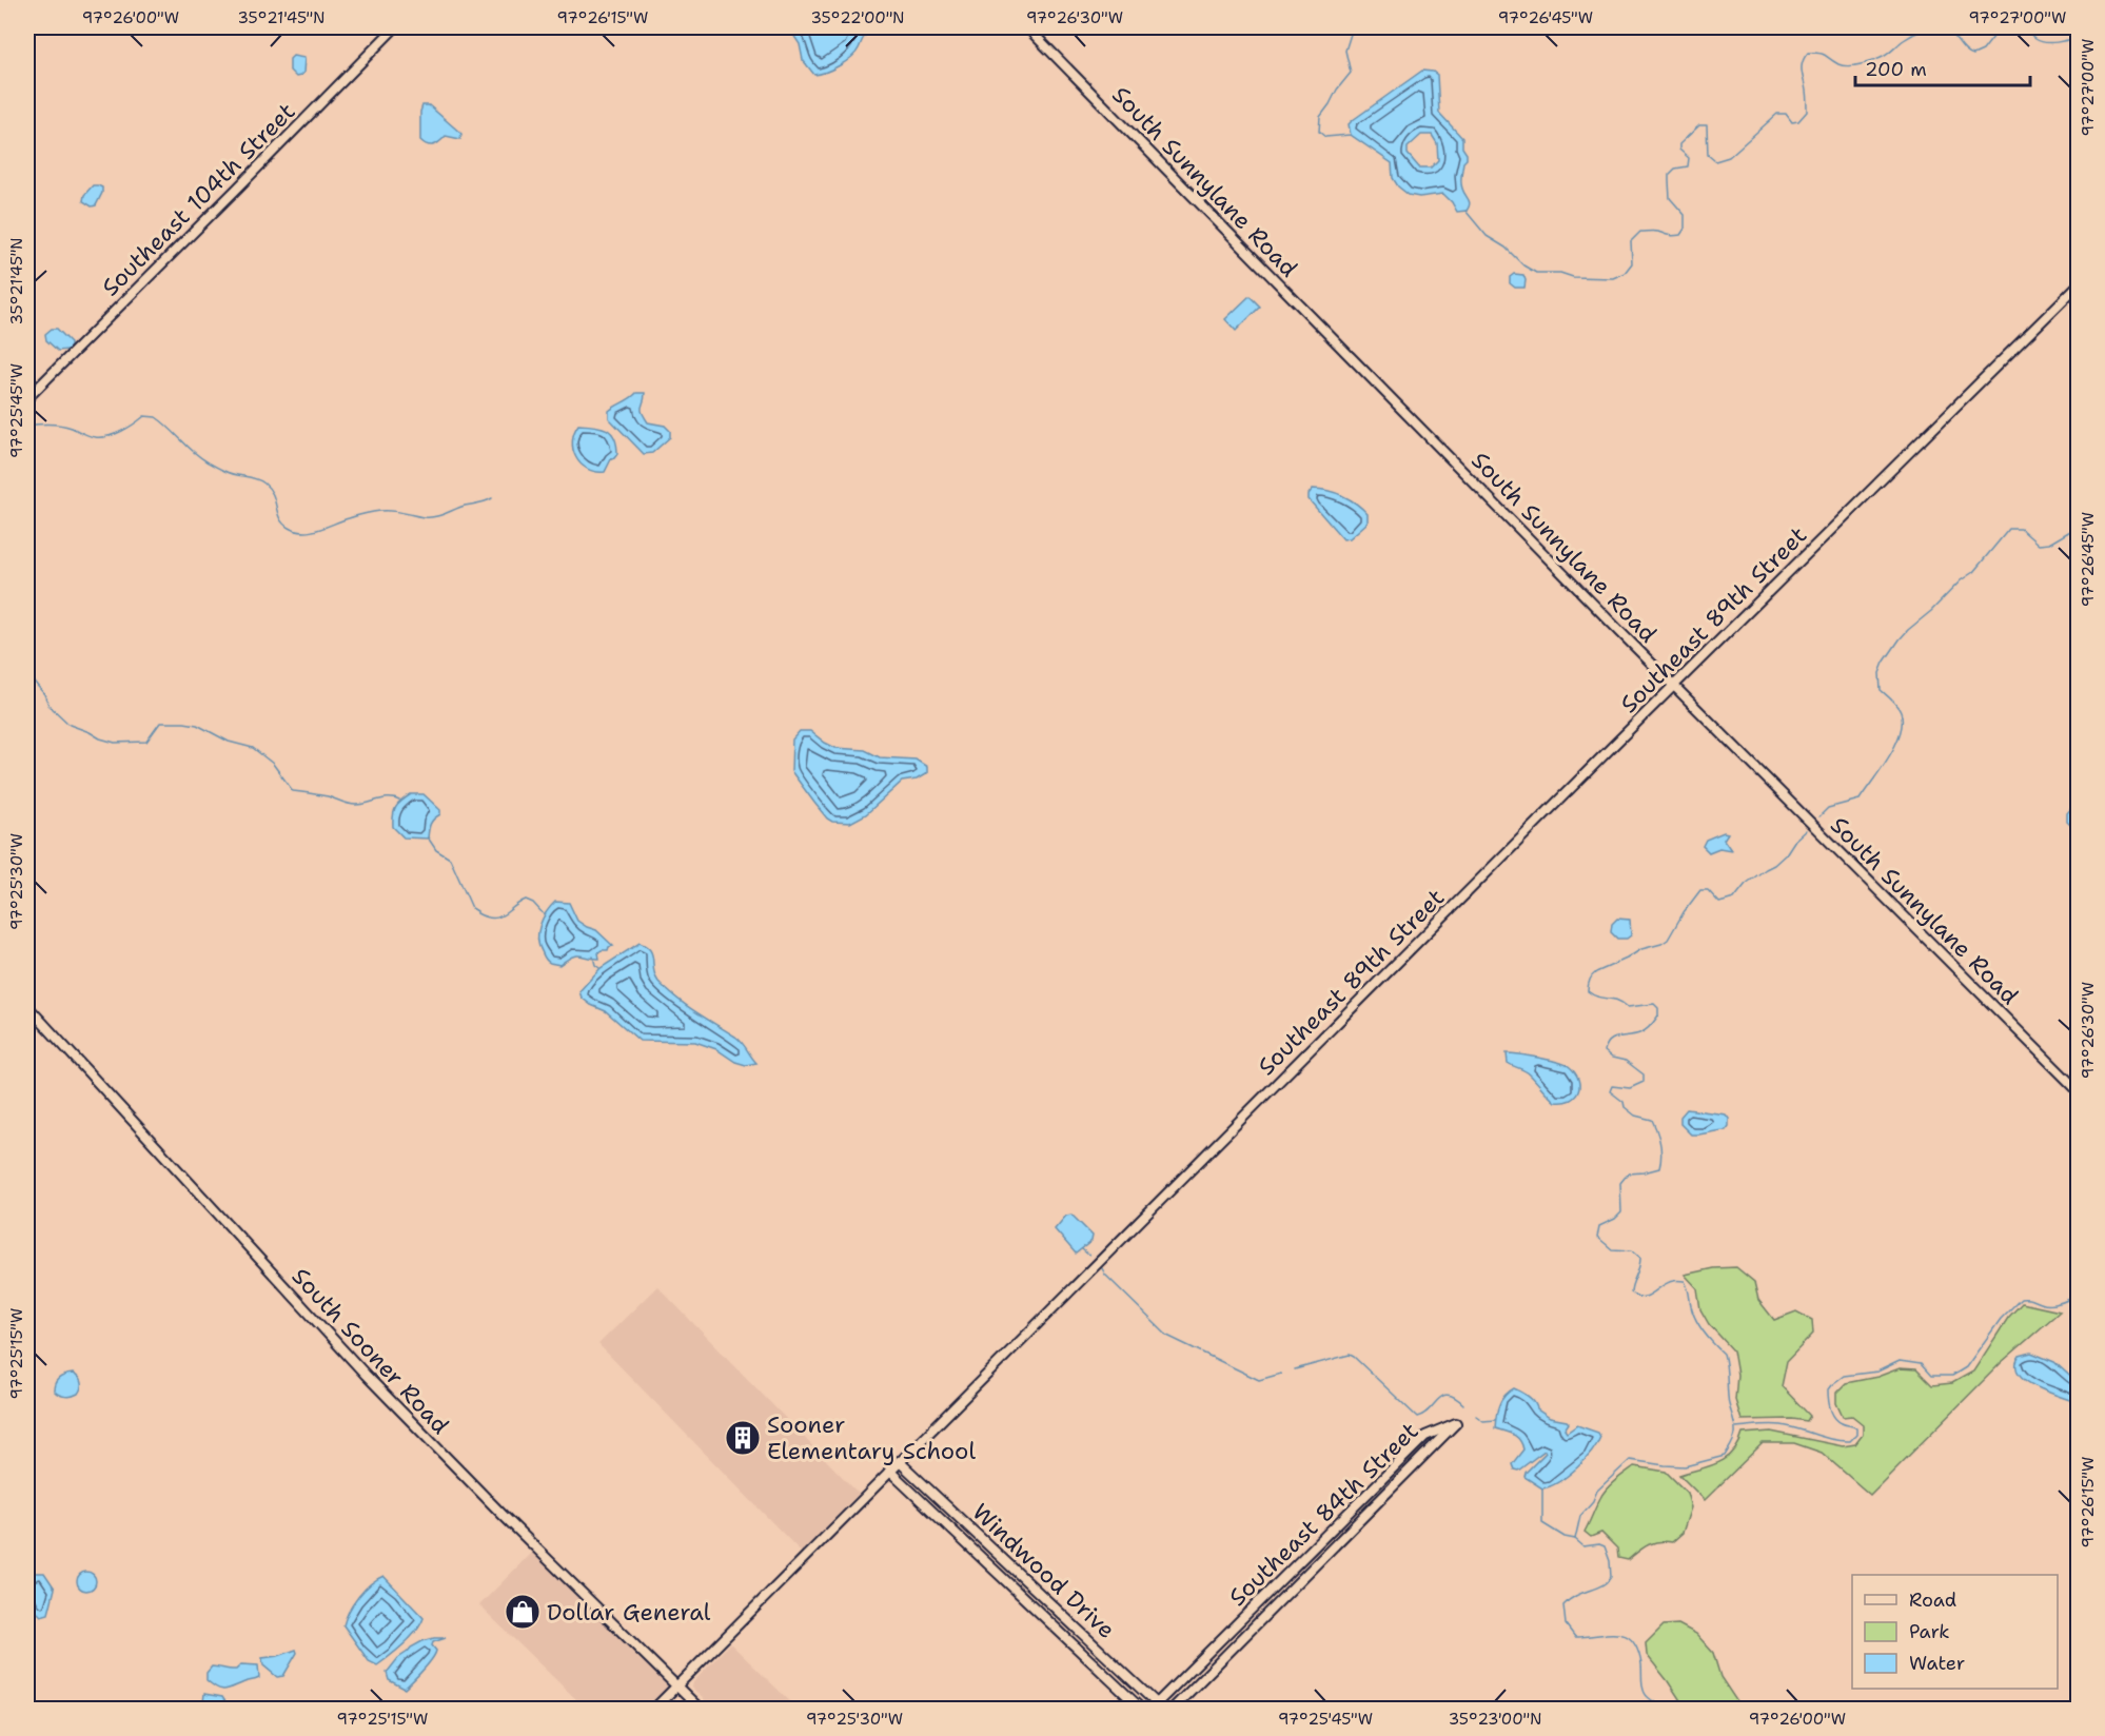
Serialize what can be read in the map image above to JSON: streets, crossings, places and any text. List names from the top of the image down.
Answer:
{
  "streets": {
    "street": [
      "South Sunnylane Road",
      "Southeast 104th Street",
      "Southeast 89th Street",
      "South Sooner Road",
      "Southeast 84th Street",
      "Windwood Drive"
    ]
  },
  "crossings": [
    ["South Sunnylane Road", "Southeast 89th Street"],
    ["Southeast 89th Street", "South Sooner Road"],
    ["Southeast 89th Street", "Windwood Drive"],
    ["Southeast 84th Street", "Windwood Drive"]
  ],
  "places": {
    "building": ["Sooner Elementary School"],
    "shop": ["Dollar General"]
  },
  "legend": ["Road", "Park", "Water"],
  "scale_bar": "200 m",
  "coordinates": [
    "97°26'00\"W",
    "35°21'45\"N",
    "97°26'15\"W",
    "35°22'00\"N",
    "97°26'30\"W",
    "97°26'45\"W",
    "97°27'00\"W",
    "97°25'45\"W",
    "97°25'30\"W",
    "97°25'15\"W",
    "35°23'00\"N"
  ]
}
